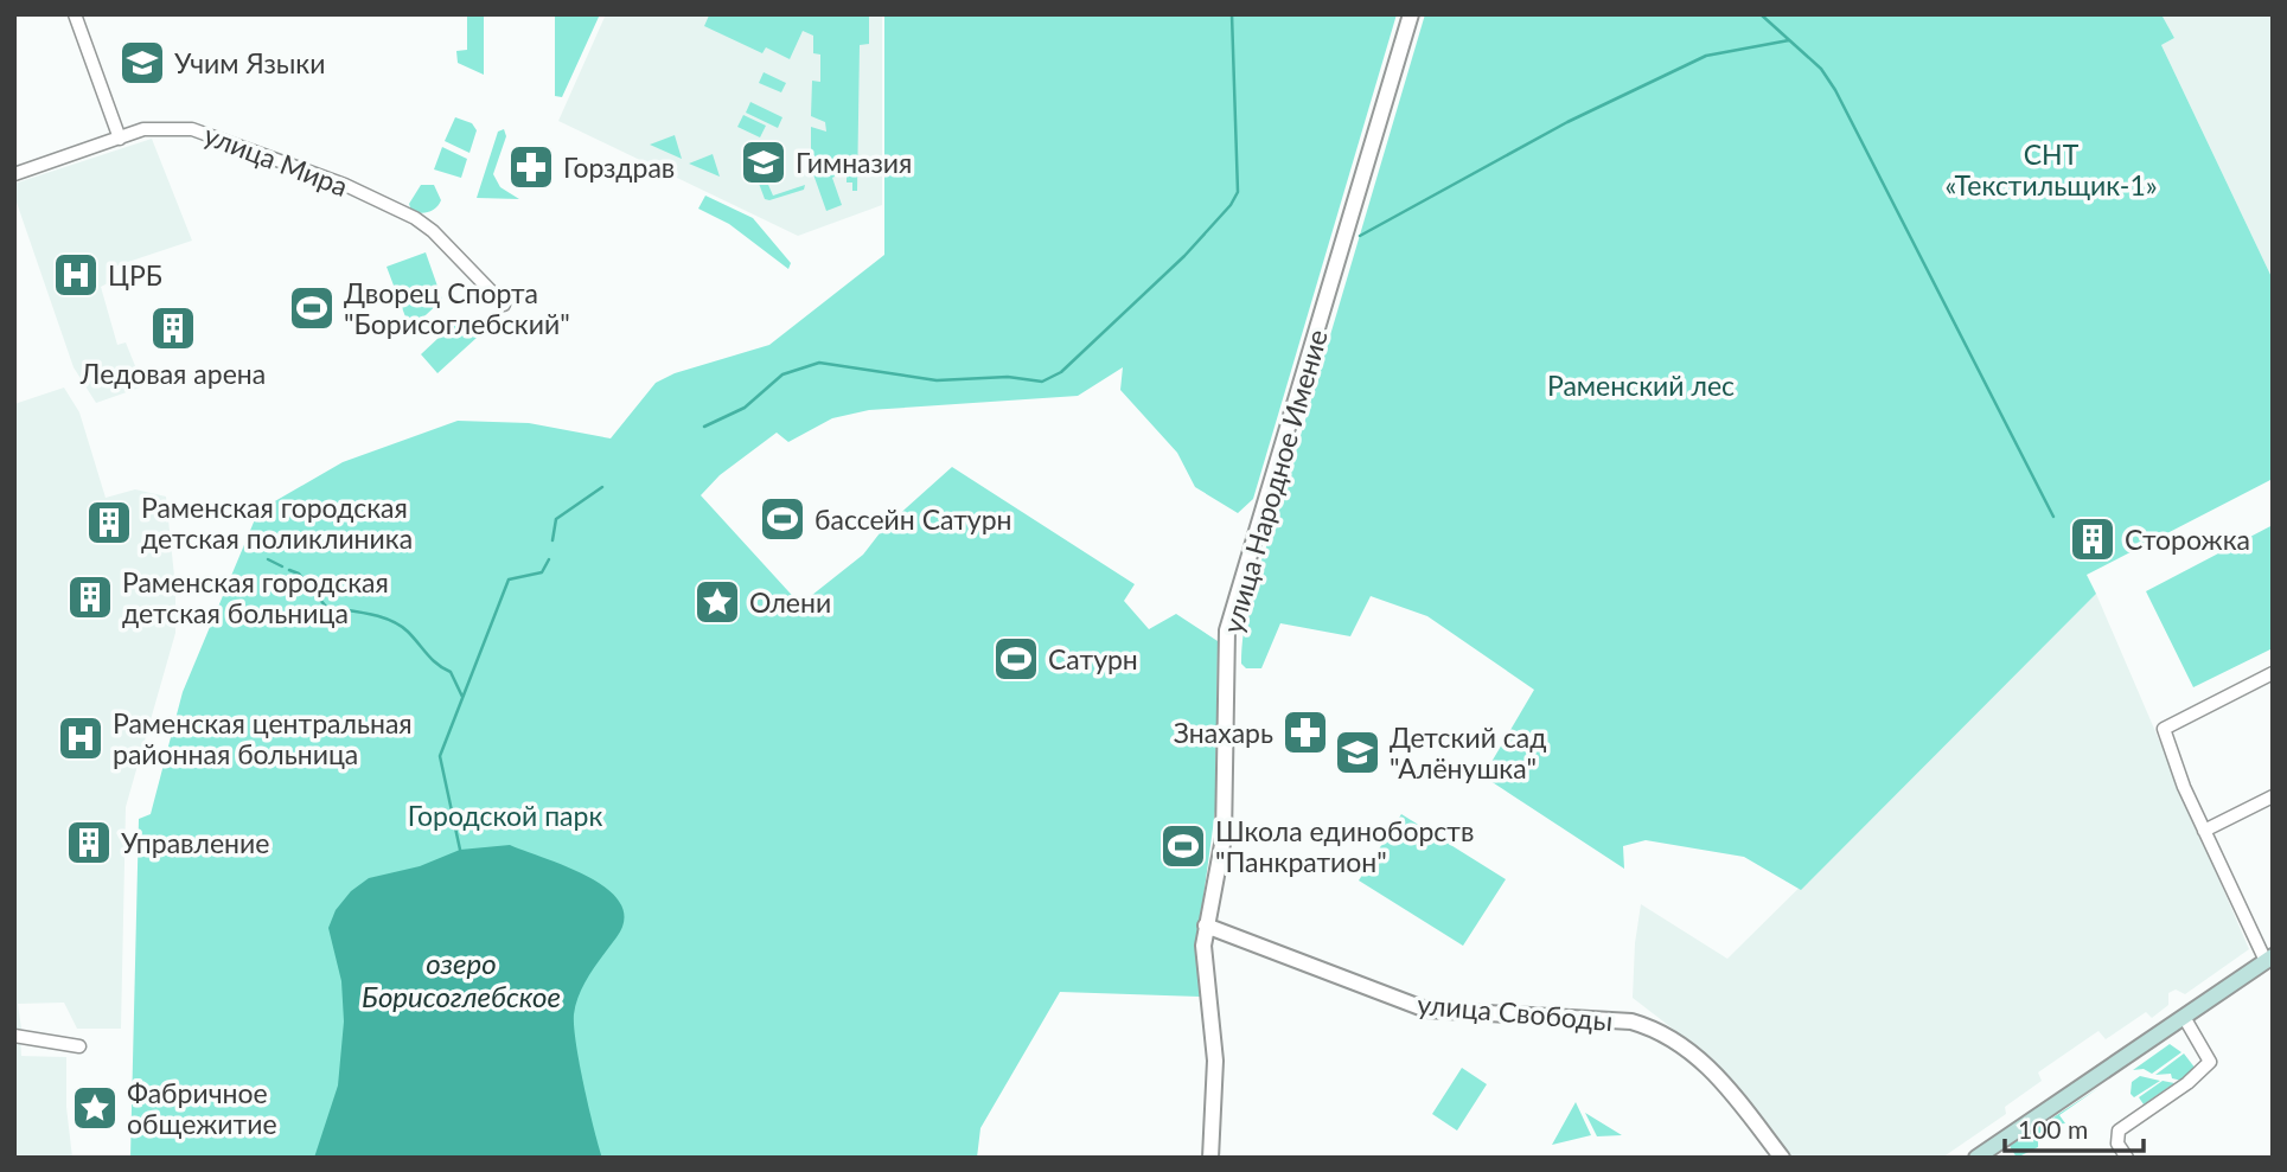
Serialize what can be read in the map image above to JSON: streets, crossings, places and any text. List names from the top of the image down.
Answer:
{
  "streets": {
    "street": ["улица Мира", "улица Народное Имение", "улица Свободы"]
  },
  "crossings": [
    ["улица Народное Имение", "улица Свободы"]
  ],
  "water": ["озеро Борисоглебское"],
  "parks": ["СНТ «Текстильщик-1»", "Раменский лес", "Городской парк"],
  "places": {
    "school or university": ["Учим Языки", "Гимназия", "Детский сад \"Алёнушка\""],
    "pharmacy": ["Горздрав", "Знахарь"],
    "hospital": ["ЦРБ", "Раменская центральная районная больница"],
    "sports": [
      "Дворец Спорта \"Борисоглебский\"",
      "бассейн Сатурн",
      "Сатурн",
      "Школа единоборств \"Панкратион\""
    ],
    "building": [
      "Ледовая арена",
      "Раменская городская детская поликлиника",
      "Сторожка",
      "Раменская городская детская больница",
      "Управление"
    ],
    "place": ["Олени", "Фабричное общежитие"]
  },
  "scale_bar": "100 m"
}
